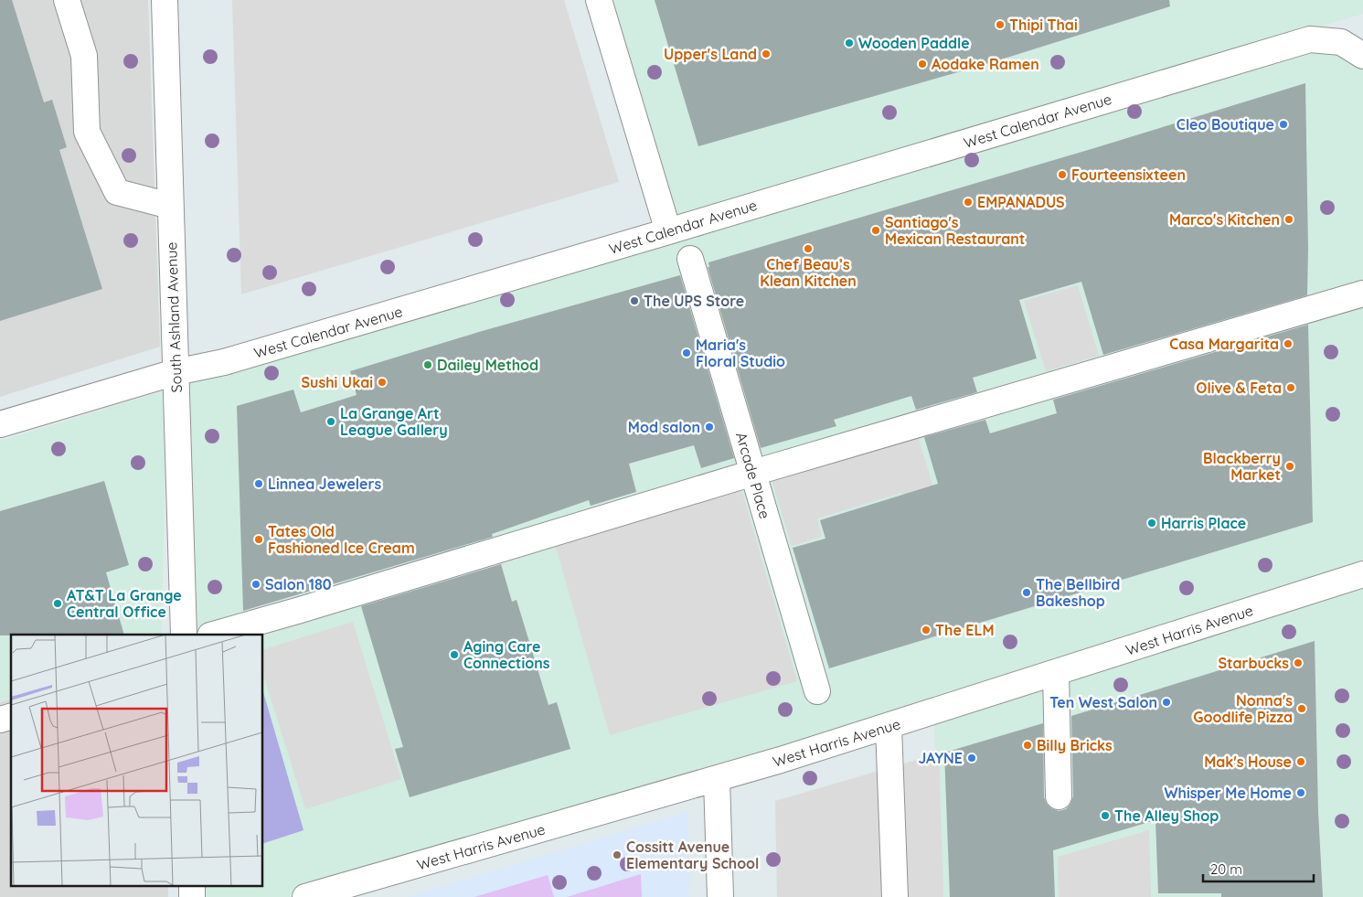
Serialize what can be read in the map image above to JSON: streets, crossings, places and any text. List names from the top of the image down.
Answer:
{
  "streets": {
    "street": [
      "West Calendar Avenue",
      "South Ashland Avenue",
      "Arcade Place",
      "West Harris Avenue"
    ]
  },
  "crossings": [
    ["West Calendar Avenue", "South Ashland Avenue"]
  ],
  "places": [
    "Thipi Thai",
    "Wooden Paddle",
    "Upper's Land",
    "Aodake Ramen",
    "Cleo Boutique",
    "Fourteensixteen",
    "EMPANADUS",
    "Marco's Kitchen",
    "Santiago's Mexican Restaurant",
    "Chef Beau’s Klean Kitchen",
    "The UPS Store",
    "Casa Margarita",
    "Maria's Floral Studio",
    "Dailey Method",
    "Sushi Ukai",
    "Olive & Feta",
    "La Grange Art League Gallery",
    "Mod salon",
    "Blackberry Market",
    "Linnea Jewelers",
    "Harris Place",
    "Tates Old Fashioned Ice Cream",
    "Salon 180",
    "The Bellbird Bakeshop",
    "AT&T La Grange Central Office",
    "The ELM",
    "Aging Care Connections",
    "Starbucks",
    "Ten West Salon",
    "Nonna's Goodlife Pizza",
    "Billy Bricks",
    "JAYNE",
    "Mak's House",
    "Whisper Me Home",
    "The Alley Shop",
    "Cossitt Avenue Elementary School"
  ],
  "scale_bar": "20 m"
}
